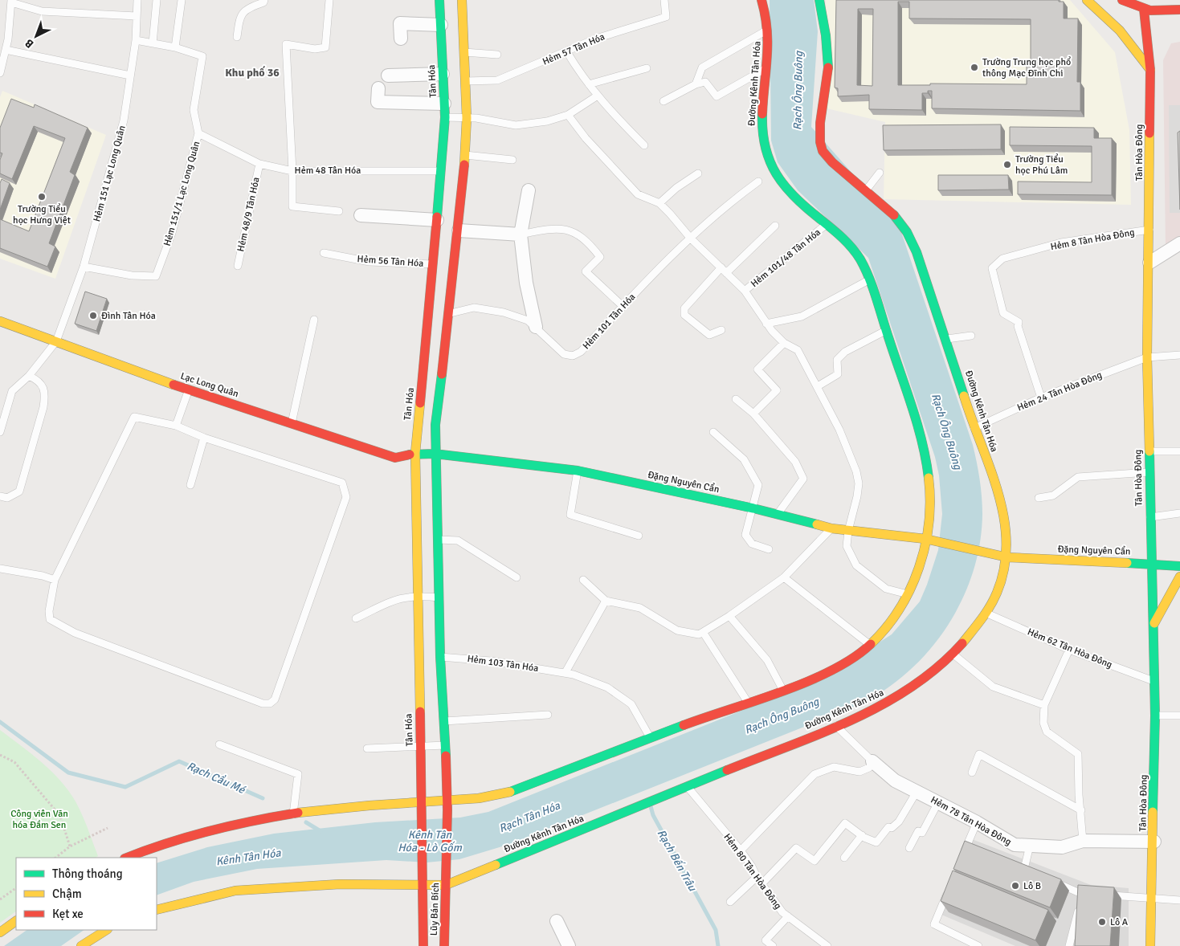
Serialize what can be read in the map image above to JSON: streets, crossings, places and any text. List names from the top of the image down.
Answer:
{
  "streets": {
    "street": [
      "Tân Hóa",
      "Đường Kênh Tân Hóa",
      "Tân Hòa Đông",
      "Lạc Long Quân",
      "Đặng Nguyên Cẩn",
      "Hẻm 78 Tân Hòa Đông",
      "Lũy Bán Bích"
    ],
    "lane": [
      "Hẻm 57 Tân Hóa",
      "Hẻm 48 Tân Hóa",
      "Hẻm 151 Lạc Long Quân",
      "Hẻm 151/1 Lạc Long Quân",
      "Hẻm 48/9 Tân Hóa",
      "Hẻm 8 Tân Hòa Đông",
      "Hẻm 101/48 Tân Hóa",
      "Hẻm 56 Tân Hóa",
      "Hẻm 101 Tân Hóa",
      "Hẻm 24 Tân Hòa Đông",
      "Hẻm 62 Tân Hòa Đông",
      "Hẻm 103 Tân Hóa",
      "Hẻm 80 Tân Hòa Đông"
    ]
  },
  "crossings": [
    ["Tân Hóa", "Đường Kênh Tân Hóa"],
    ["Tân Hóa", "Hẻm 48 Tân Hóa"],
    ["Tân Hóa", "Hẻm 56 Tân Hóa"],
    ["Tân Hóa", "Lạc Long Quân"],
    ["Tân Hóa", "Lũy Bán Bích"],
    ["Đường Kênh Tân Hóa", "Hẻm 101/48 Tân Hóa"],
    ["Đường Kênh Tân Hóa", "Hẻm 24 Tân Hòa Đông"],
    ["Đường Kênh Tân Hóa", "Đặng Nguyên Cẩn"],
    ["Đường Kênh Tân Hóa", "Hẻm 62 Tân Hòa Đông"],
    ["Đường Kênh Tân Hóa", "Hẻm 103 Tân Hóa"],
    ["Đường Kênh Tân Hóa", "Hẻm 78 Tân Hòa Đông"],
    ["Đường Kênh Tân Hóa", "Hẻm 80 Tân Hòa Đông"],
    ["Đường Kênh Tân Hóa", "Lũy Bán Bích"],
    ["Tân Hòa Đông", "Hẻm 8 Tân Hòa Đông"],
    ["Tân Hòa Đông", "Hẻm 24 Tân Hòa Đông"],
    ["Tân Hòa Đông", "Đặng Nguyên Cẩn"],
    ["Tân Hòa Đông", "Hẻm 62 Tân Hòa Đông"],
    ["Tân Hòa Đông", "Hẻm 78 Tân Hòa Đông"],
    ["Hẻm 48 Tân Hóa", "Hẻm 151/1 Lạc Long Quân"],
    ["Hẻm 48 Tân Hóa", "Hẻm 48/9 Tân Hóa"],
    ["Hẻm 151 Lạc Long Quân", "Hẻm 151/1 Lạc Long Quân"],
    ["Hẻm 151 Lạc Long Quân", "Lạc Long Quân"],
    ["Hẻm 8 Tân Hòa Đông", "Hẻm 24 Tân Hòa Đông"],
    ["Lạc Long Quân", "Đặng Nguyên Cẩn"]
  ],
  "districts": ["Khu phố 36"],
  "water": [
    "Rạch Ông Buông",
    "Rạch Cầu Mé",
    "Rạch Tân Hóa",
    "Kênh Tân Hóa - Lò Gốm",
    "Kênh Tân Hóa",
    "Rạch Bến Trâu"
  ],
  "parks": ["Công viên Văn hóa Đầm Sen"],
  "places": [
    "Trường Trung học phổ thông Mạc Đĩnh Chi",
    "Trường Tiểu học Phú Lâm",
    "Trường Tiểu học Hưng Việt",
    "Đình Tân Hóa",
    "Lô B",
    "Lô A"
  ],
  "legend": ["Thông thoáng", "Chậm", "Kẹt xe"],
  "north": "bottom left"
}
